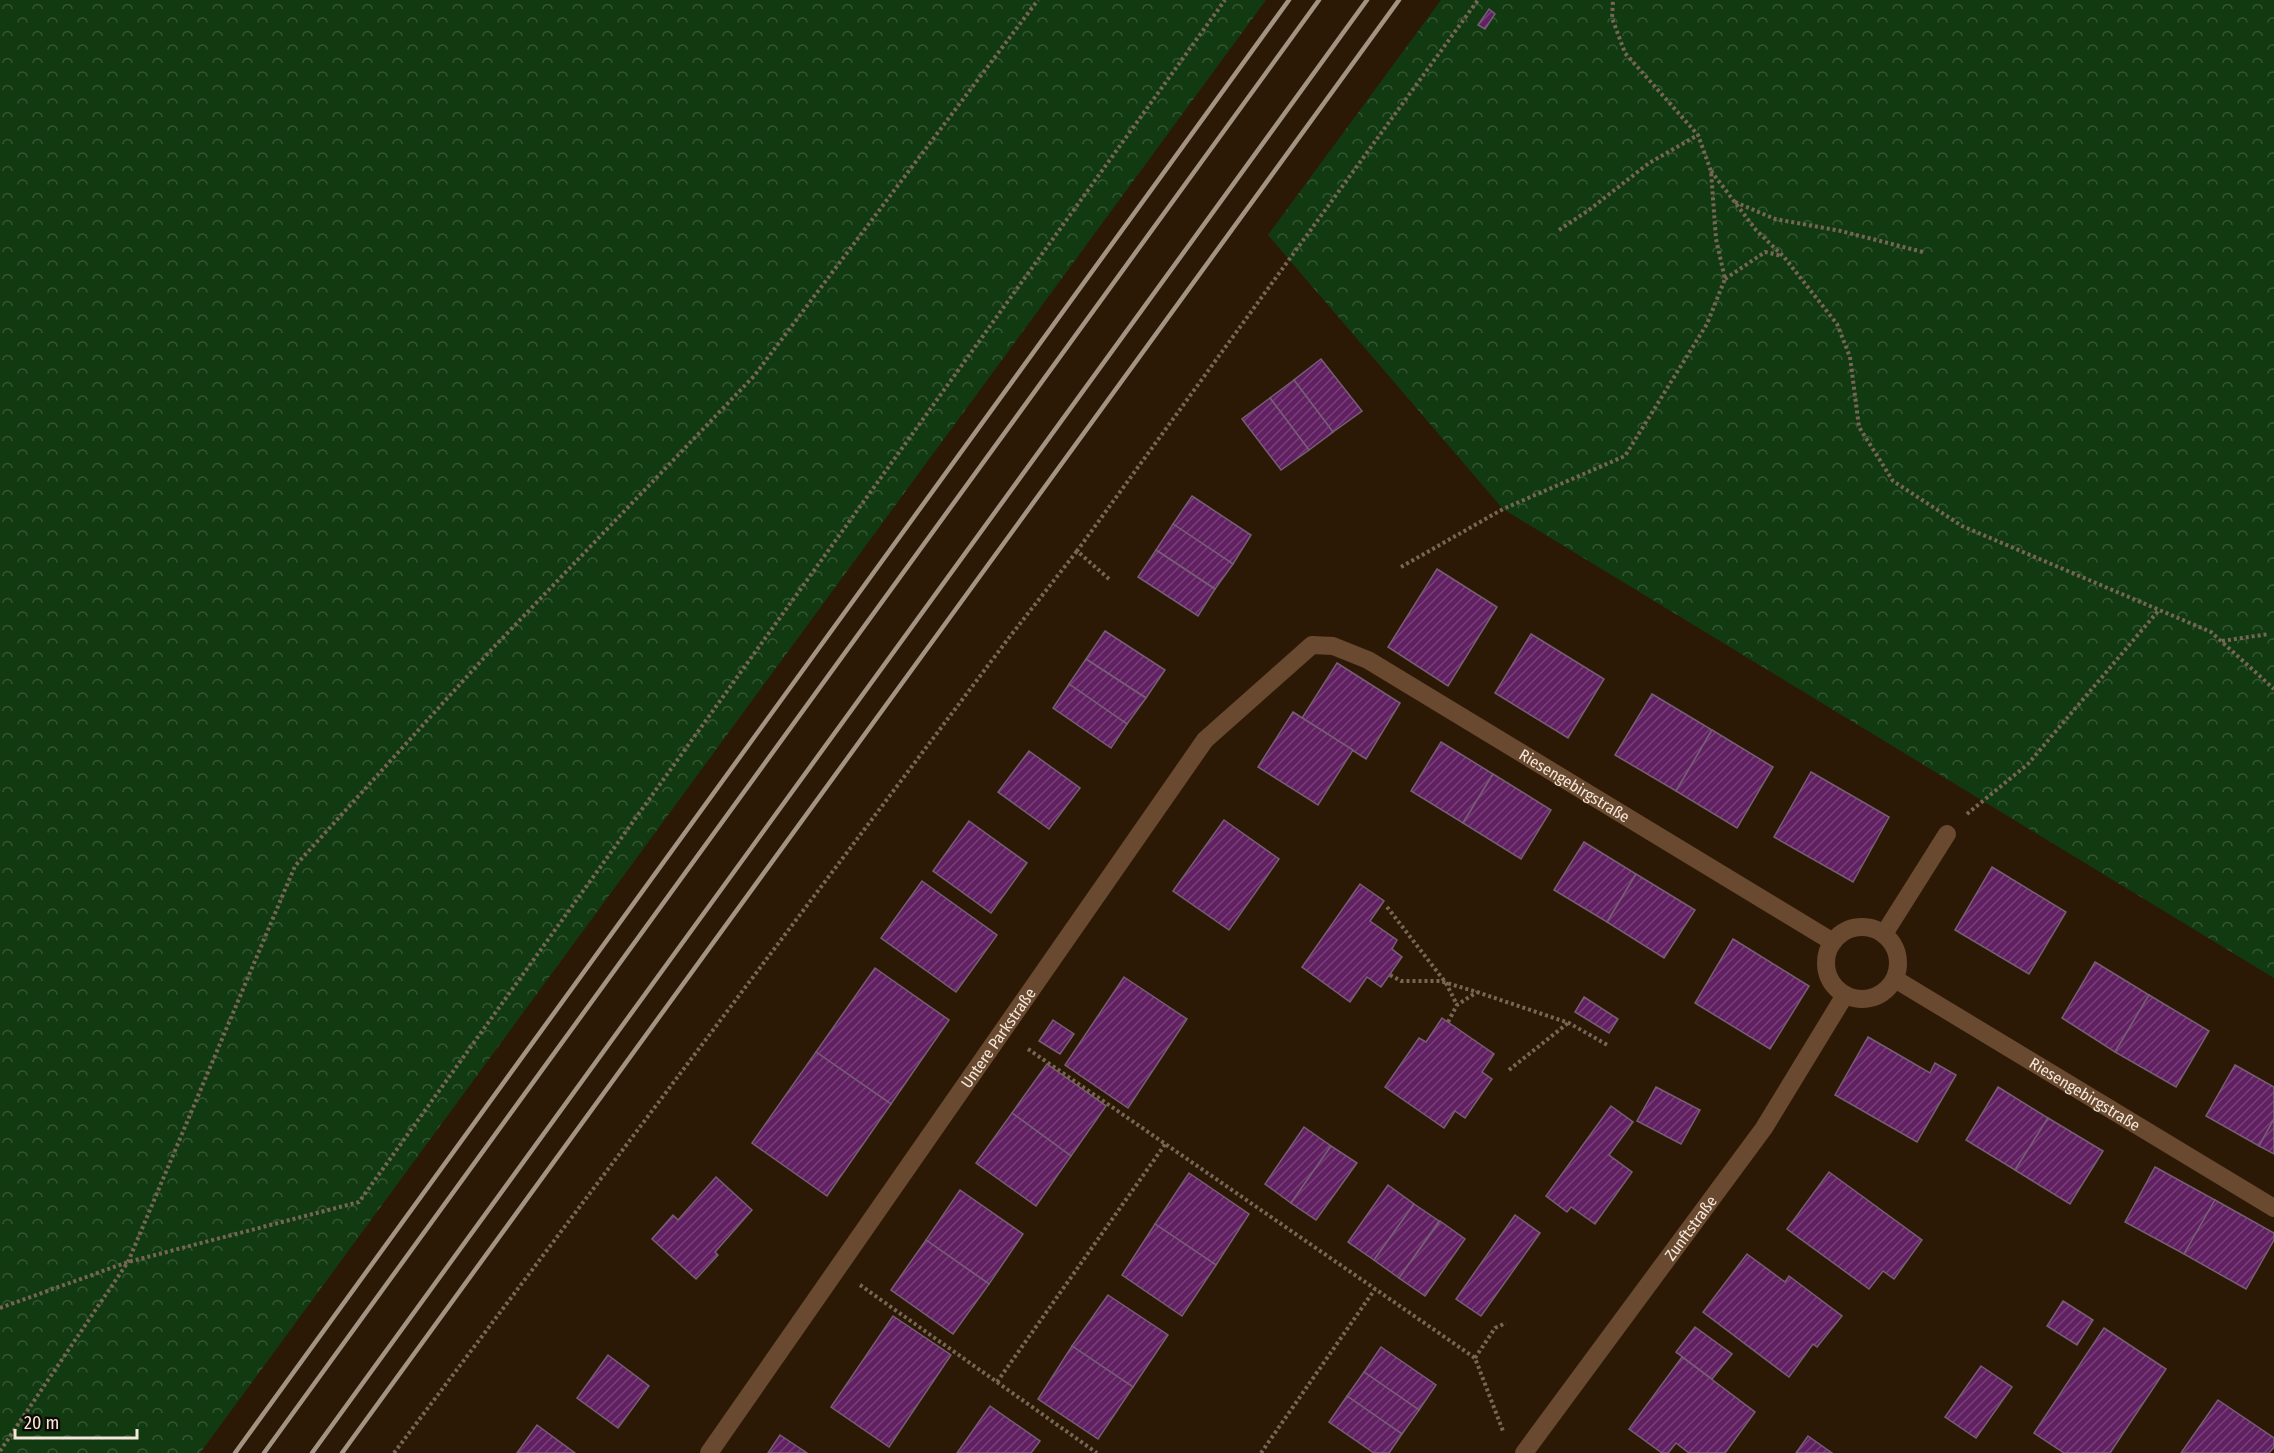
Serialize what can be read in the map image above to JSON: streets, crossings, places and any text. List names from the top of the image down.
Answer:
{
  "streets": {
    "street": ["Riesengebirgstraße", "Untere Parkstraße", "Zunftstraße"]
  },
  "crossings": [
    ["Riesengebirgstraße", "Untere Parkstraße"],
    ["Riesengebirgstraße", "Zunftstraße"]
  ],
  "scale_bar": "20 m"
}
